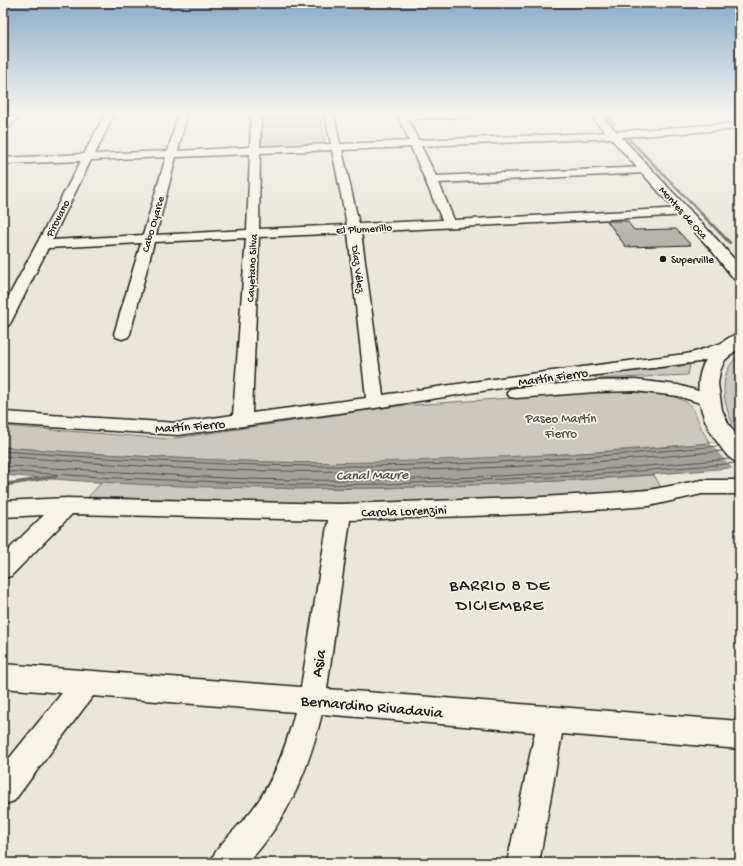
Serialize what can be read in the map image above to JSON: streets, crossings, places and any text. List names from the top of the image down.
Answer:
{
  "streets": {
    "main road": ["Montes de Oca"],
    "street": [
      "Pirovano",
      "Cabo Oyarce",
      "El Plumerillo",
      "Cayetano Silva",
      "Díaz Vélez",
      "Martín Fierro",
      "Carola Lorenzini",
      "Asia",
      "Bernardino Rivadavia"
    ]
  },
  "crossings": [
    ["Montes de Oca", "El Plumerillo"],
    ["Pirovano", "El Plumerillo"],
    ["Cabo Oyarce", "El Plumerillo"],
    ["El Plumerillo", "Cayetano Silva"],
    ["El Plumerillo", "Díaz Vélez"],
    ["Cayetano Silva", "Martín Fierro"],
    ["Díaz Vélez", "Martín Fierro"],
    ["Carola Lorenzini", "Asia"],
    ["Asia", "Bernardino Rivadavia"]
  ],
  "districts": ["BARRIO 8 DE DICIEMBRE"],
  "water": ["Canal Maure"],
  "parks": ["Paseo Martín Fierro"],
  "places": ["Superville"]
}
